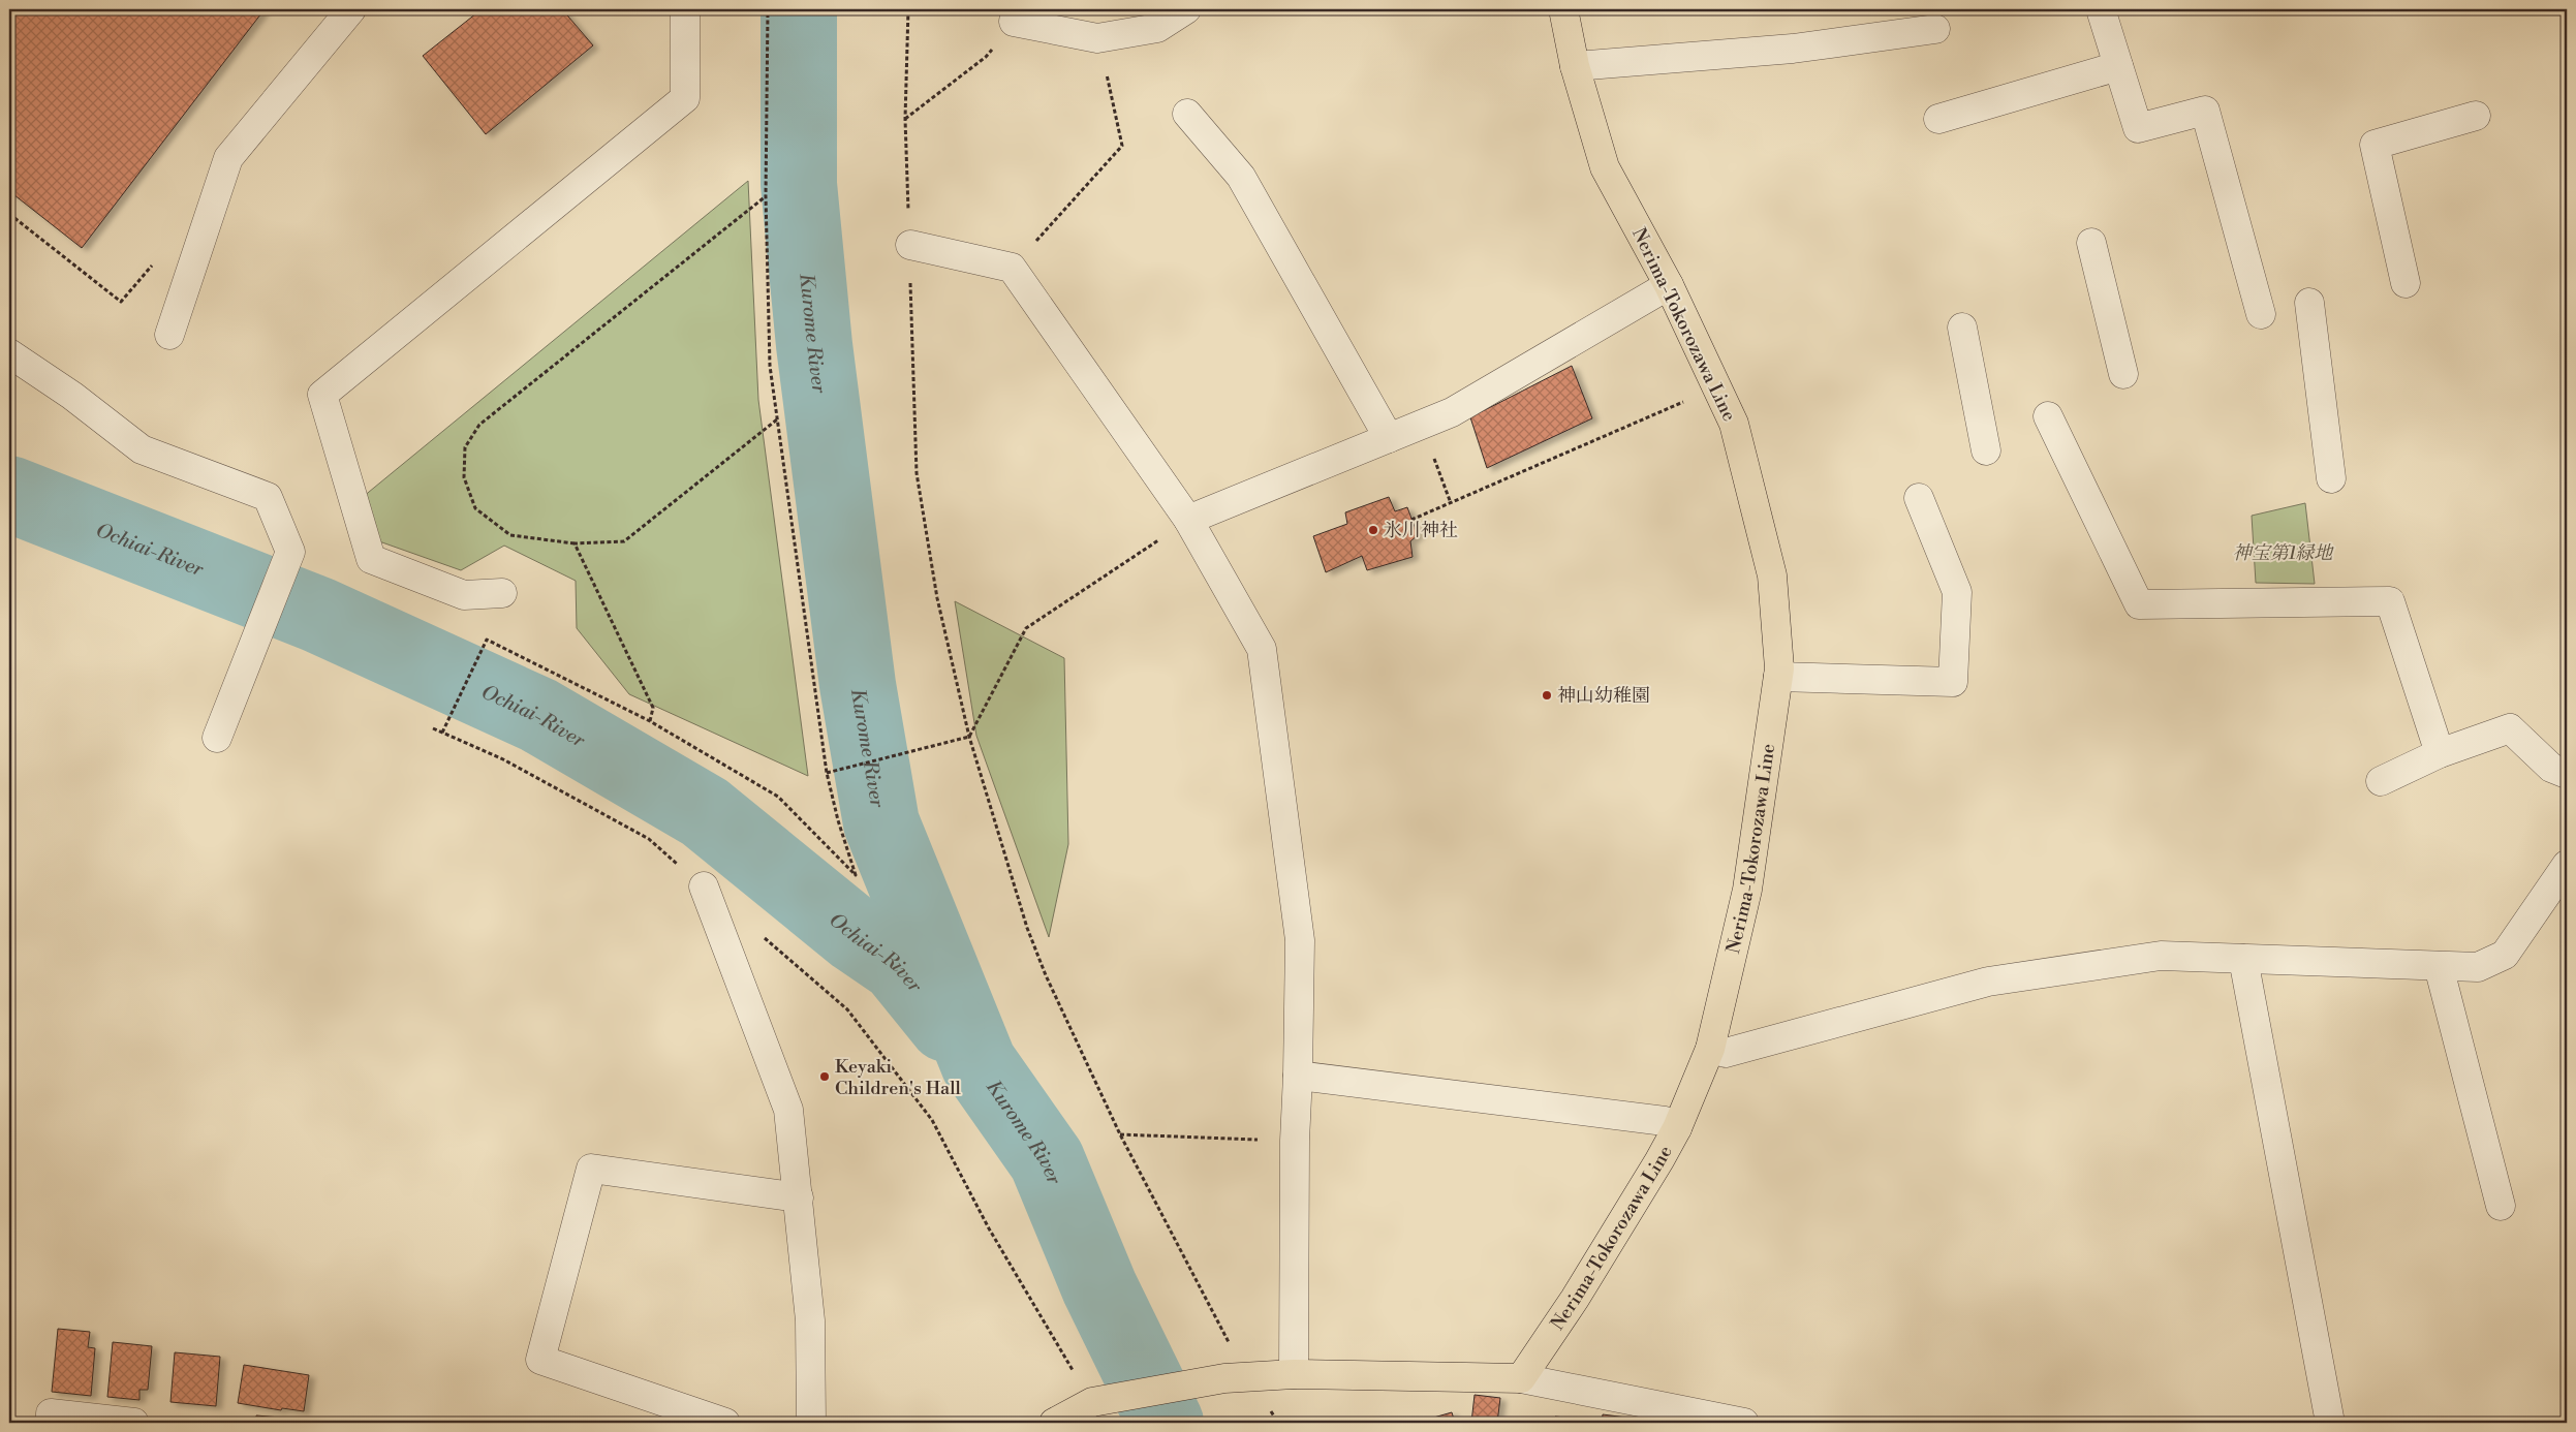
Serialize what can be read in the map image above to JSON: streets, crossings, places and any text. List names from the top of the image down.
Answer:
{
  "streets": {
    "main road": ["Nerima-Tokorozawa Line"]
  },
  "water": ["Kurome River", "Ochiai-River"],
  "parks": ["神宝第1緑地"],
  "places": ["氷川神社", "神山幼稚園", "Keyaki Children's Hall"]
}
